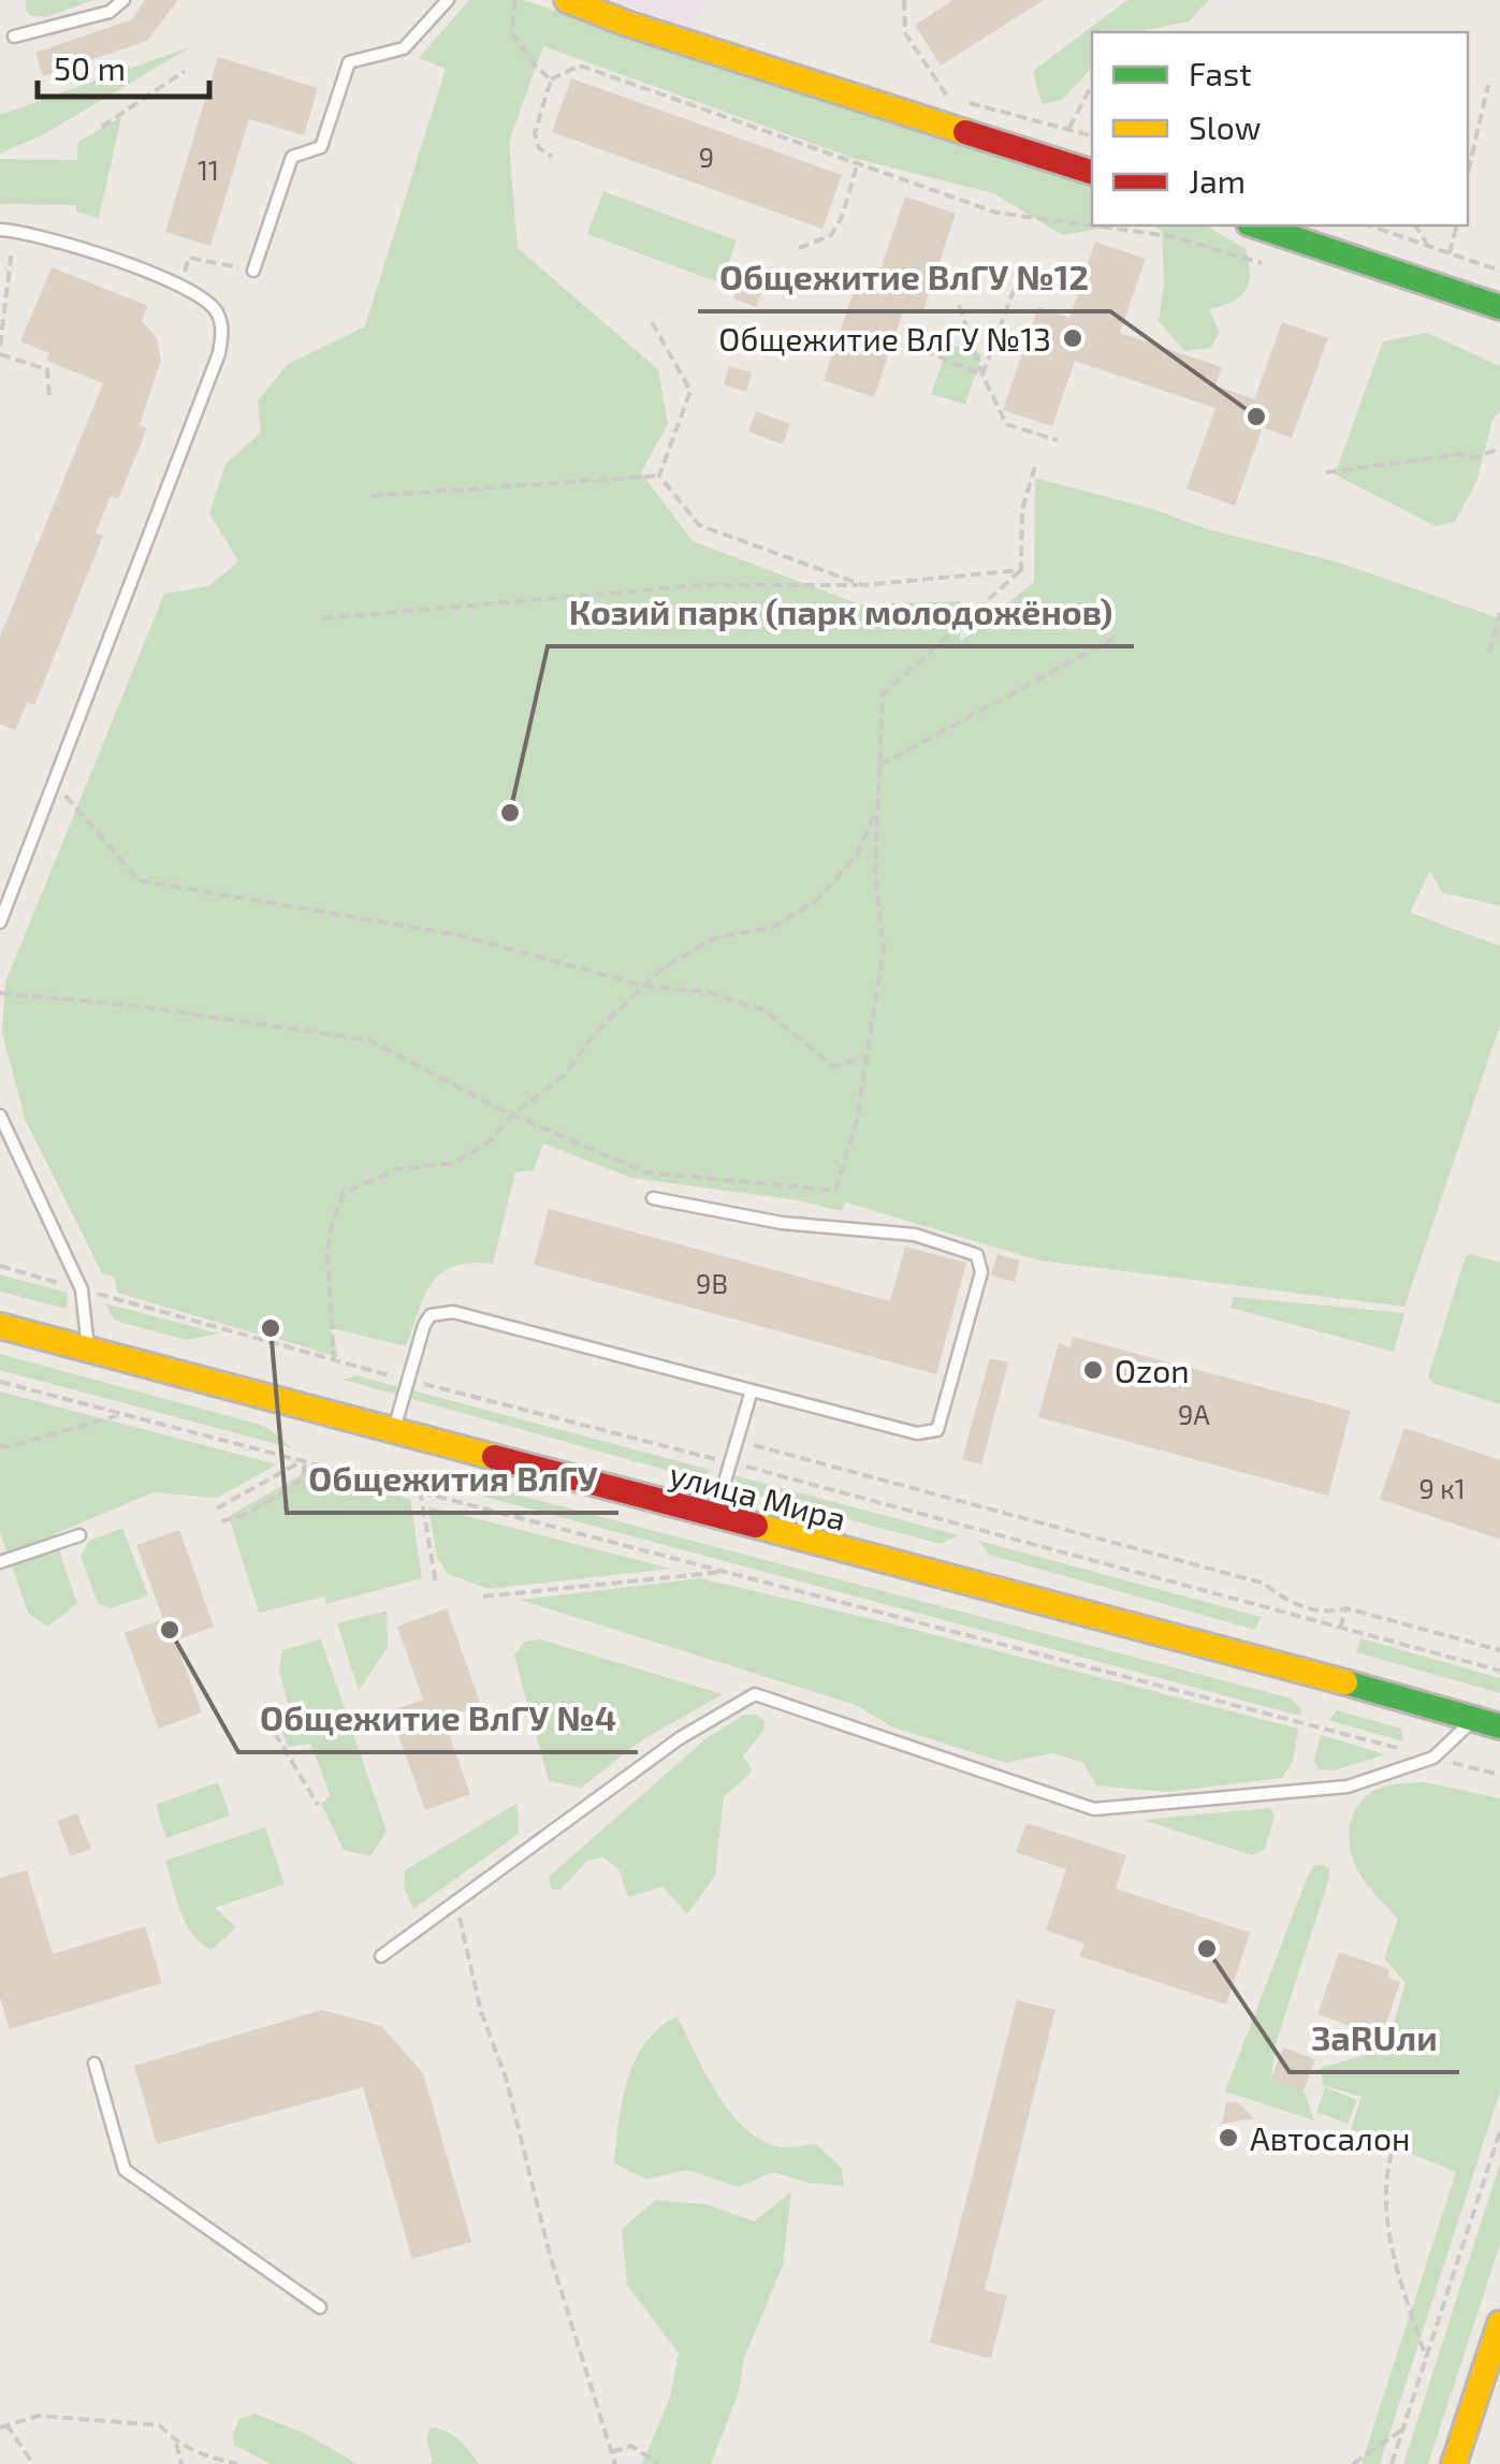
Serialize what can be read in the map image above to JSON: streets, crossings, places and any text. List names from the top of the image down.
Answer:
{
  "streets": {
    "main road": ["улица Мира"]
  },
  "places": [
    "Общежитие ВлГУ №13",
    "Общежитие ВлГУ №12",
    "Козий парк (парк молодожёнов)",
    "Общежития ВлГУ",
    "Ozon",
    "Общежитие ВлГУ №4",
    "ЗаRUли",
    "Автосалон"
  ],
  "house_numbers": [
    "9",
    "11",
    "9В",
    "9А",
    "9 к1"
  ],
  "legend": ["Fast", "Slow", "Jam"],
  "scale_bar": "50 m"
}
